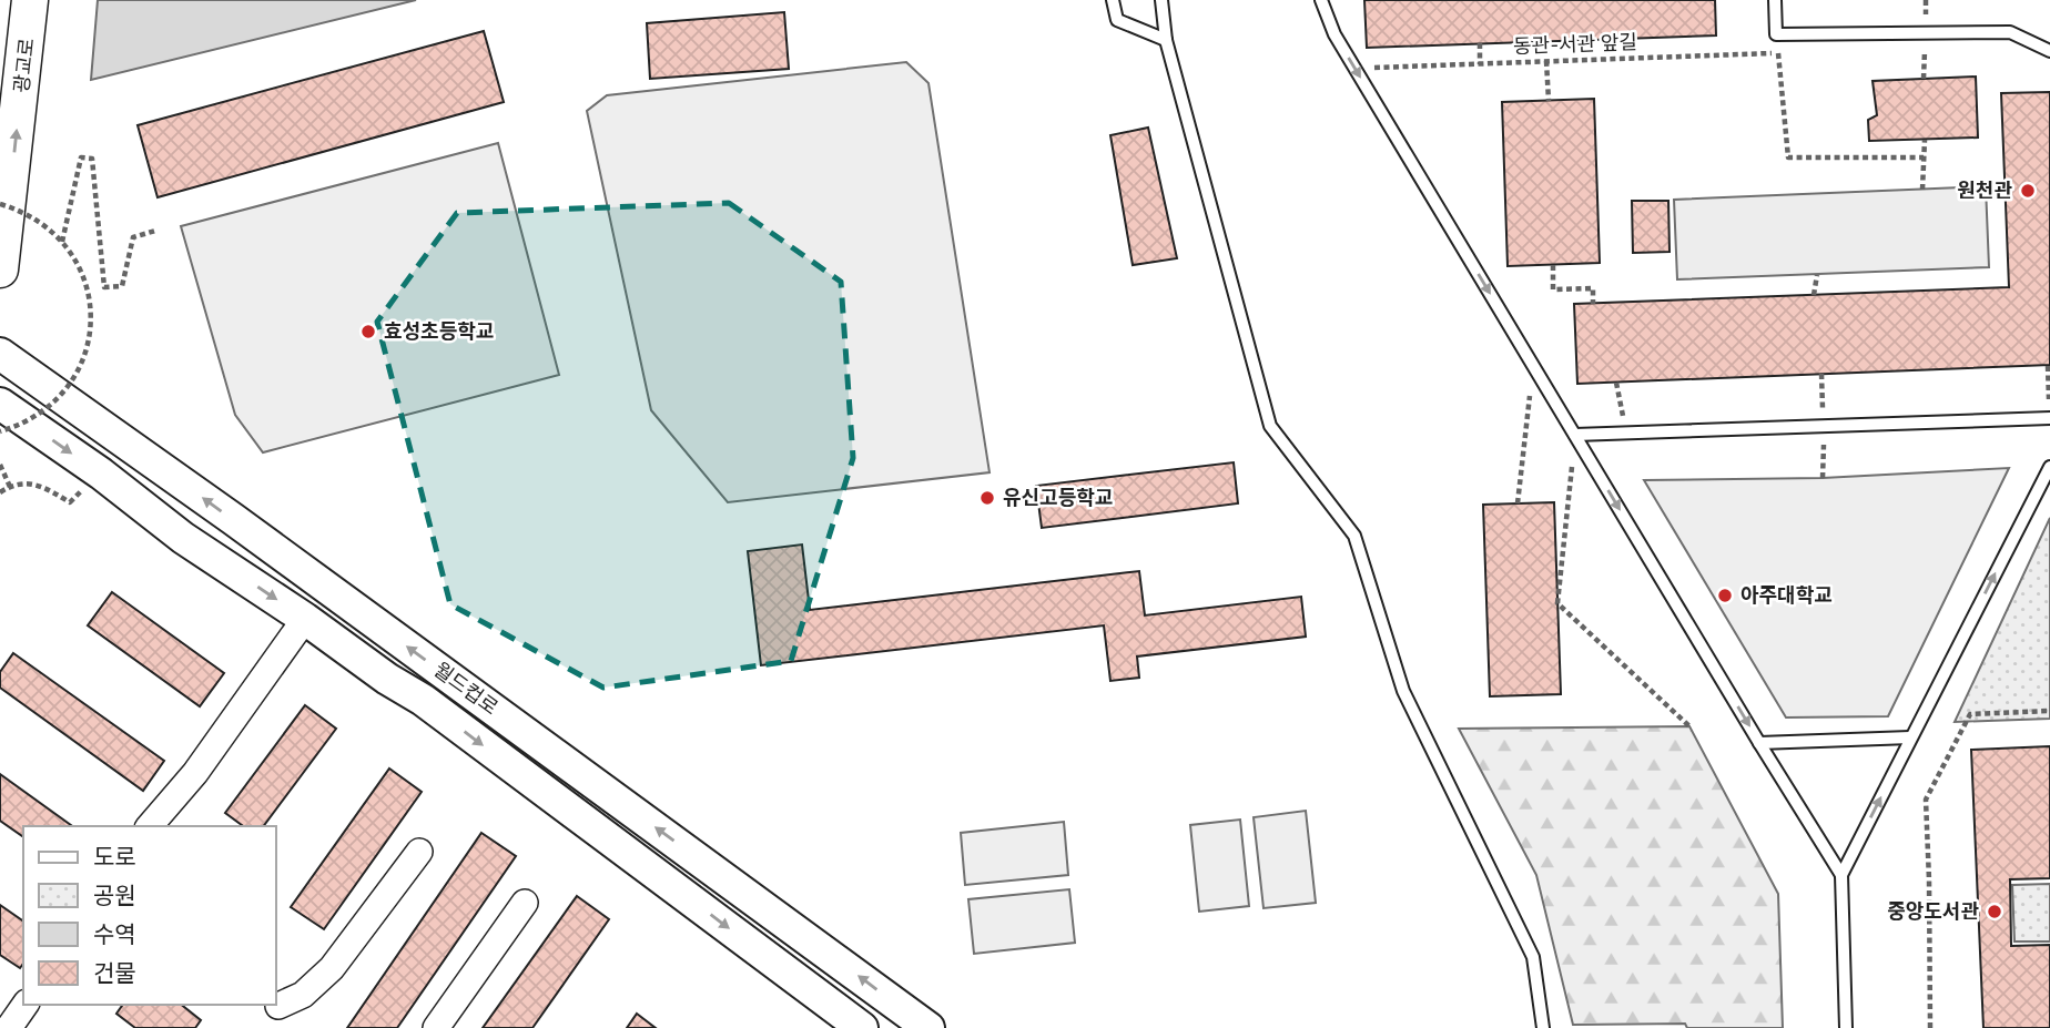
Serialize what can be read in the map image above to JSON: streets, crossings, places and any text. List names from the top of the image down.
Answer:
{
  "streets": {
    "main road": ["광교로"],
    "street": ["월드컵로"],
    "path": ["동관-서관 앞길"]
  },
  "one_way": ["광교로"],
  "places": [
    "원천관",
    "효성초등학교",
    "유신고등학교",
    "아주대학교",
    "중앙도서관"
  ],
  "legend": [
    "도로",
    "공원",
    "수역",
    "건물"
  ]
}
